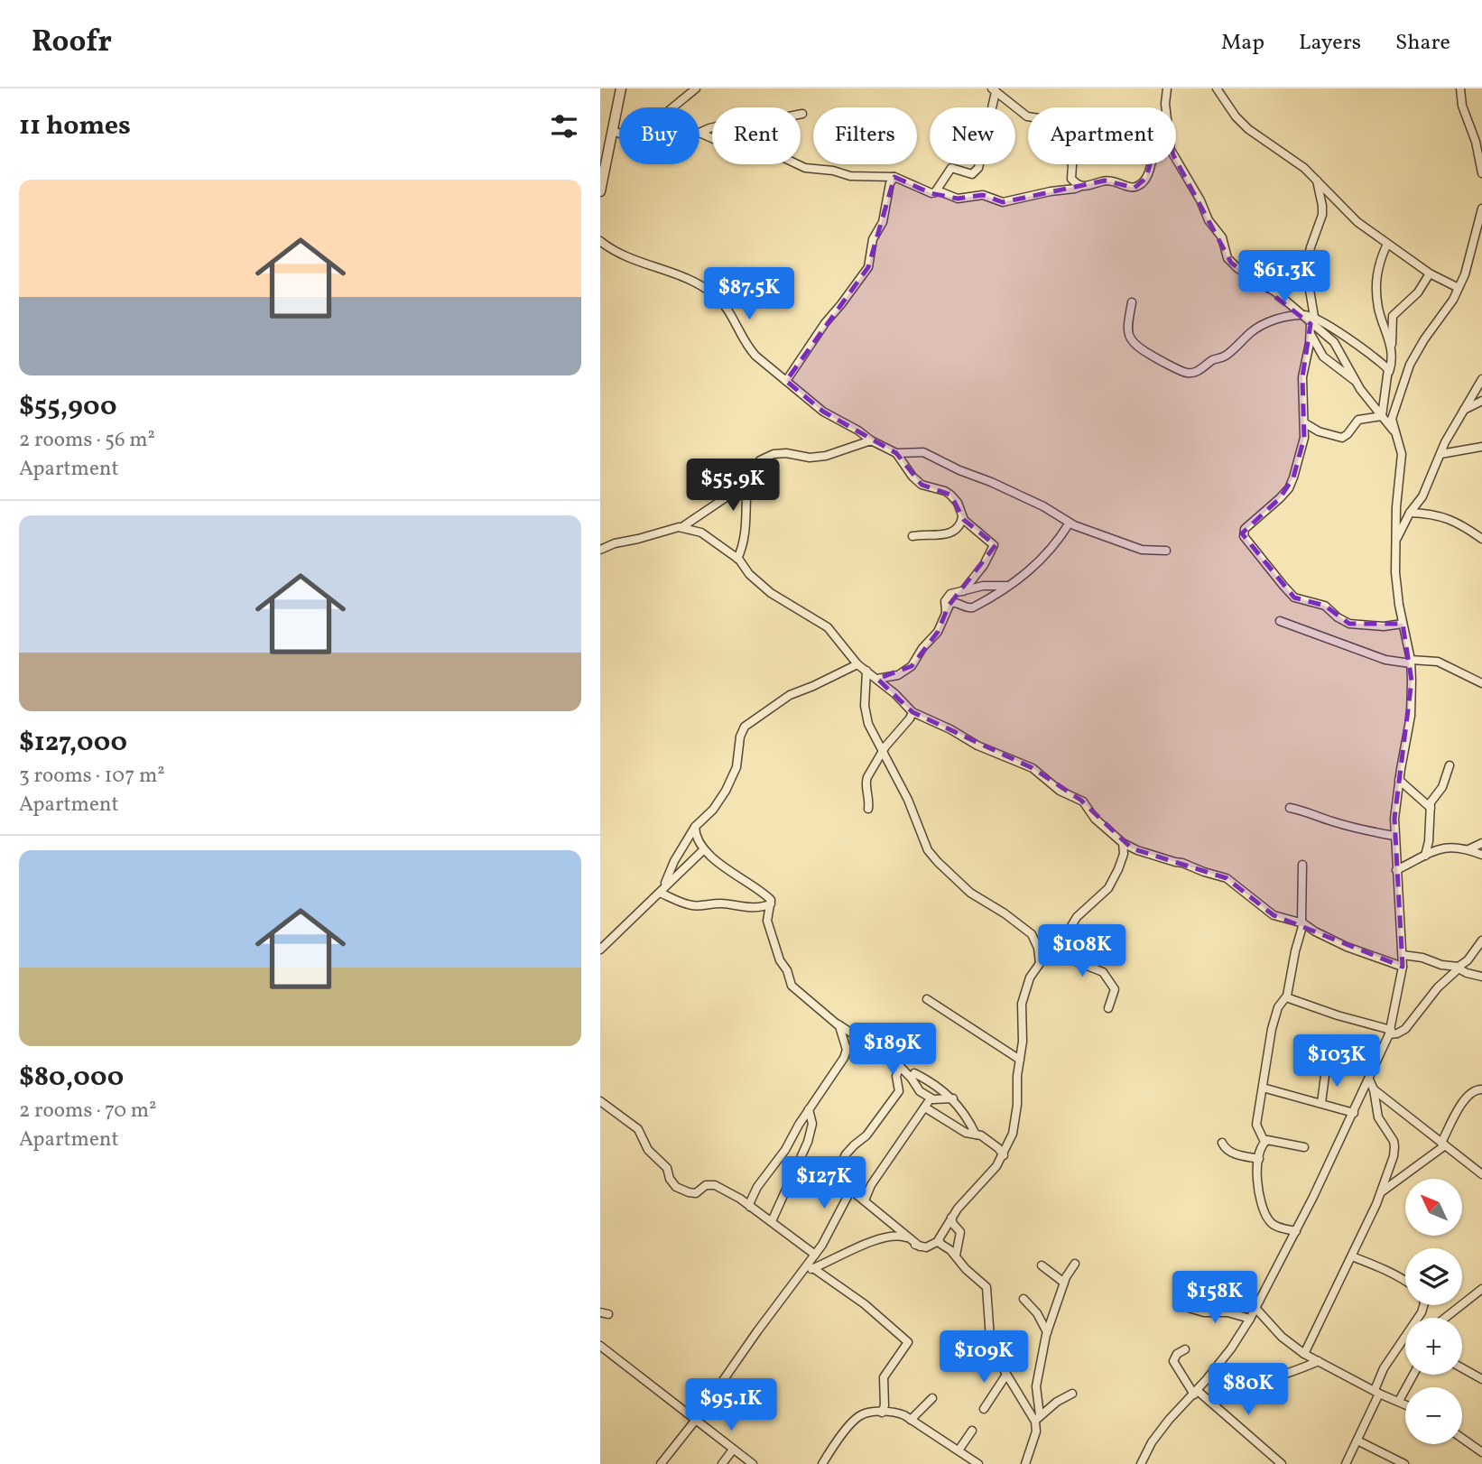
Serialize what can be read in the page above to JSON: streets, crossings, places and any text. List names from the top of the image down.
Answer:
{
  "north": "top left",
  "page": {
    "header": "Roofr",
    "nav": ["Map", "Layers", "Share"],
    "heading": "11 homes",
    "chip": [
      "Buy",
      "Rent",
      "Filters",
      "New",
      "Apartment"
    ],
    "list": [
      {
        "name": "$55,900",
        "note": "2 rooms · 56 m² · Apartment"
      },
      {
        "name": "$127,000",
        "note": "3 rooms · 107 m² · Apartment"
      },
      {
        "name": "$80,000",
        "note": "2 rooms · 70 m² · Apartment"
      }
    ],
    "price": [
      "$61.3K",
      "$87.5K",
      "$55.9K",
      "$108K",
      "$189K",
      "$103K",
      "$127K",
      "$158K",
      "$109K",
      "$80K",
      "$95.1K"
    ],
    "map_buttons": ["+", "−"]
  }
}
